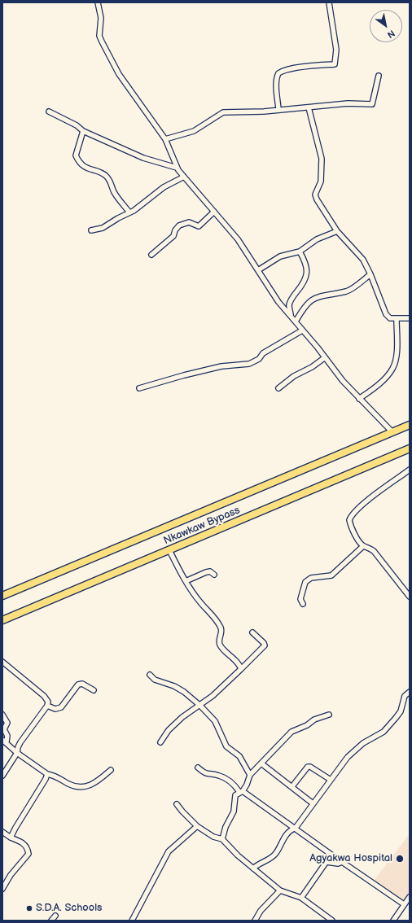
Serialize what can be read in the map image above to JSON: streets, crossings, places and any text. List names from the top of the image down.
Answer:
{
  "streets": {
    "highway": ["Nkawkaw Bypass"]
  },
  "places": ["Agyakwa Hospital", "S.D.A. Schools"],
  "north": "bottom right"
}
